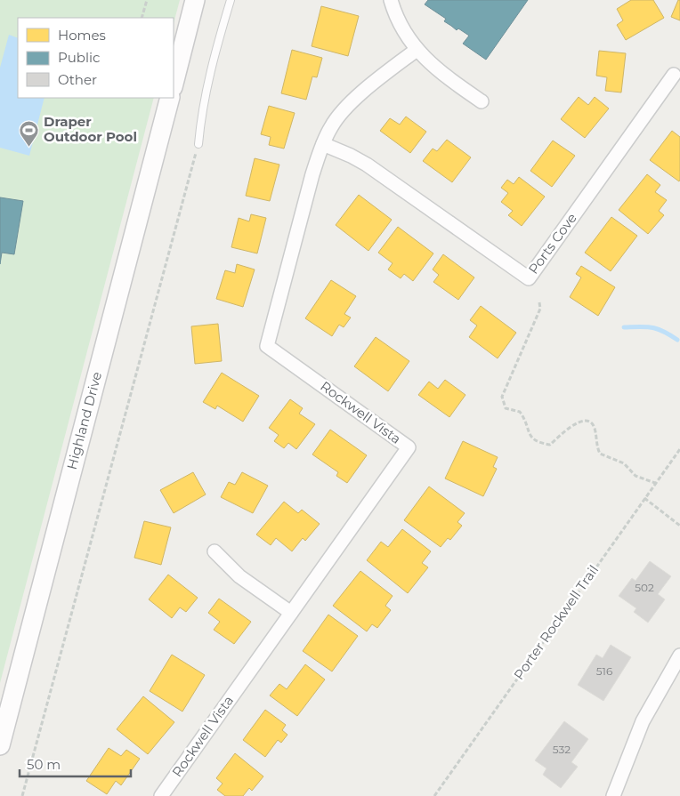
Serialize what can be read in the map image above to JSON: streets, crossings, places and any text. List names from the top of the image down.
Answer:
{
  "streets": {
    "main road": ["Highland Drive"],
    "street": ["Ports Cove", "Rockwell Vista"],
    "path": ["Porter Rockwell Trail"]
  },
  "crossings": [
    ["Ports Cove", "Rockwell Vista"]
  ],
  "places": {
    "sports": ["Draper Outdoor Pool"]
  },
  "house_numbers": ["502", "516", "532"],
  "legend": ["Homes", "Public", "Other"],
  "scale_bar": "50 m"
}
